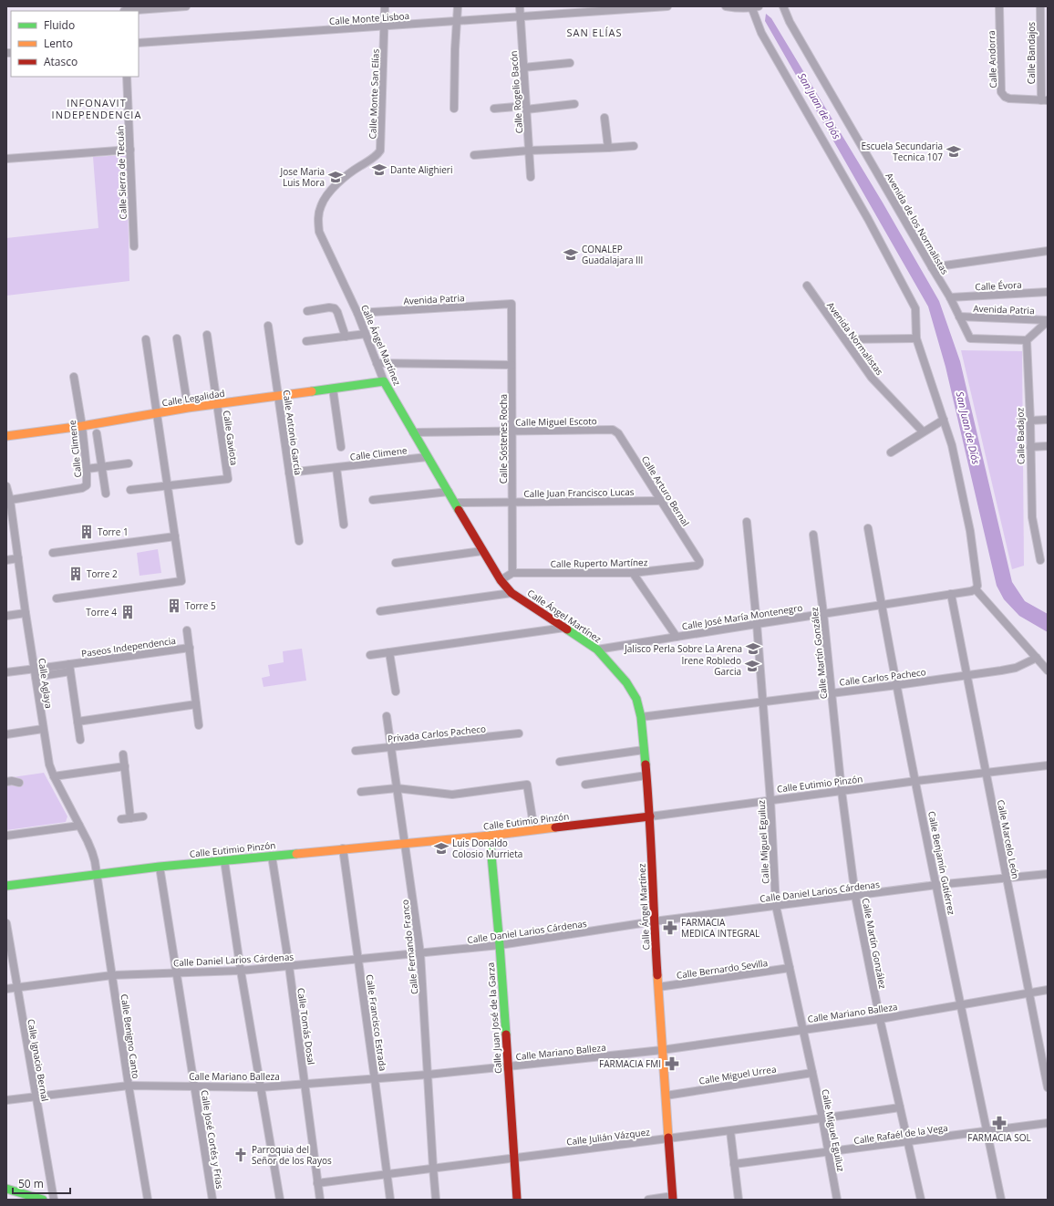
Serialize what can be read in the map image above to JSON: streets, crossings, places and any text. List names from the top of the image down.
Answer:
{
  "streets": {
    "street": [
      "Calle Monte Lisboa",
      "Calle Bandajos",
      "Calle Andorra",
      "Calle Rogelio Bacón",
      "Calle Monte San Elías",
      "Calle Sierra de Tecuán",
      "Avenida de los Normalistas",
      "Calle Évora",
      "Avenida Patria",
      "Avenida Normalistas",
      "Calle Ángel Martínez",
      "Calle Legalidad",
      "Calle Miguel Escoto",
      "Calle Antonio García",
      "Calle Badajoz",
      "Calle Gaviota",
      "Calle Sóstenes Rocha",
      "Calle Climene",
      "Calle Arturo Bernal",
      "Calle Juan Francisco Lucas",
      "Calle Ruperto Martínez",
      "Calle José María Montenegro",
      "Paseos Independencia",
      "Calle Martín González",
      "Calle Carlos Pacheco",
      "Calle Aglaya",
      "Privada Carlos Pacheco",
      "Calle Eutimio Pinzón",
      "Calle Marcelo León",
      "Calle Miguel Eguiluz",
      "Calle Benjamín Gutiérrez",
      "Calle Daniel Larios Cárdenas",
      "Calle Fernando Franco",
      "Calle Bernardo Sevilla",
      "Calle Mariano Balleza",
      "Calle Juan José de la Garza",
      "Calle Francisco Estrada",
      "Calle Tomás Dosal",
      "Calle Benigno Canto",
      "Calle Ignacio Bernal",
      "Calle Miguel Urrea",
      "Calle Rafaél de la Vega",
      "Calle Julián Vázquez",
      "Calle José Cortés y Frías"
    ]
  },
  "crossings": [
    ["Calle Monte Lisboa", "Calle Rogelio Bacón"],
    ["Calle Monte Lisboa", "Calle Monte San Elías"],
    ["Calle Bandajos", "Calle Andorra"],
    ["Calle Monte San Elías", "Calle Ángel Martínez"],
    ["Avenida de los Normalistas", "Calle Évora"],
    ["Avenida de los Normalistas", "Avenida Patria"],
    ["Avenida de los Normalistas", "Calle Badajoz"],
    ["Avenida Patria", "Calle Ángel Martínez"],
    ["Avenida Patria", "Calle Sóstenes Rocha"],
    ["Calle Ángel Martínez", "Calle Legalidad"],
    ["Calle Ángel Martínez", "Calle Miguel Escoto"],
    ["Calle Ángel Martínez", "Calle Climene"],
    ["Calle Ángel Martínez", "Calle Juan Francisco Lucas"],
    ["Calle Ángel Martínez", "Calle José María Montenegro"],
    ["Calle Ángel Martínez", "Calle Carlos Pacheco"],
    ["Calle Ángel Martínez", "Calle Eutimio Pinzón"],
    ["Calle Ángel Martínez", "Calle Daniel Larios Cárdenas"],
    ["Calle Ángel Martínez", "Calle Bernardo Sevilla"],
    ["Calle Ángel Martínez", "Calle Mariano Balleza"],
    ["Calle Ángel Martínez", "Calle Miguel Urrea"],
    ["Calle Ángel Martínez", "Calle Julián Vázquez"],
    ["Calle Legalidad", "Calle Antonio García"],
    ["Calle Legalidad", "Calle Gaviota"],
    ["Calle Legalidad", "Calle Climene"],
    ["Calle Miguel Escoto", "Calle Sóstenes Rocha"],
    ["Calle Miguel Escoto", "Calle Arturo Bernal"],
    ["Calle Antonio García", "Calle Climene"],
    ["Calle Sóstenes Rocha", "Calle Juan Francisco Lucas"],
    ["Calle Sóstenes Rocha", "Calle Ruperto Martínez"],
    ["Calle Climene", "Calle Aglaya"],
    ["Calle Arturo Bernal", "Calle Juan Francisco Lucas"],
    ["Calle Arturo Bernal", "Calle Ruperto Martínez"],
    ["Calle José María Montenegro", "Calle Martín González"],
    ["Calle José María Montenegro", "Calle Marcelo León"],
    ["Calle José María Montenegro", "Calle Miguel Eguiluz"],
    ["Calle José María Montenegro", "Calle Benjamín Gutiérrez"],
    ["Paseos Independencia", "Calle Aglaya"],
    ["Calle Martín González", "Calle Carlos Pacheco"],
    ["Calle Martín González", "Calle Eutimio Pinzón"],
    ["Calle Martín González", "Calle Daniel Larios Cárdenas"],
    ["Calle Martín González", "Calle Mariano Balleza"],
    ["Calle Martín González", "Calle Rafaél de la Vega"],
    ["Calle Martín González", "Calle Julián Vázquez"],
    ["Calle Carlos Pacheco", "Calle Marcelo León"],
    ["Calle Carlos Pacheco", "Calle Miguel Eguiluz"],
    ["Calle Carlos Pacheco", "Calle Benjamín Gutiérrez"],
    ["Calle Aglaya", "Calle Eutimio Pinzón"],
    ["Calle Aglaya", "Calle Benigno Canto"],
    ["Privada Carlos Pacheco", "Calle Fernando Franco"],
    ["Calle Eutimio Pinzón", "Calle Marcelo León"],
    ["Calle Eutimio Pinzón", "Calle Miguel Eguiluz"],
    ["Calle Eutimio Pinzón", "Calle Benjamín Gutiérrez"],
    ["Calle Eutimio Pinzón", "Calle Fernando Franco"],
    ["Calle Eutimio Pinzón", "Calle Juan José de la Garza"],
    ["Calle Eutimio Pinzón", "Calle Francisco Estrada"],
    ["Calle Eutimio Pinzón", "Calle Tomás Dosal"],
    ["Calle Eutimio Pinzón", "Calle Benigno Canto"],
    ["Calle Eutimio Pinzón", "Calle José Cortés y Frías"],
    ["Calle Marcelo León", "Calle Daniel Larios Cárdenas"],
    ["Calle Marcelo León", "Calle Mariano Balleza"],
    ["Calle Miguel Eguiluz", "Calle Daniel Larios Cárdenas"],
    ["Calle Miguel Eguiluz", "Calle Bernardo Sevilla"],
    ["Calle Miguel Eguiluz", "Calle Mariano Balleza"],
    ["Calle Miguel Eguiluz", "Calle Miguel Urrea"],
    ["Calle Miguel Eguiluz", "Calle Rafaél de la Vega"],
    ["Calle Miguel Eguiluz", "Calle Julián Vázquez"],
    ["Calle Benjamín Gutiérrez", "Calle Daniel Larios Cárdenas"],
    ["Calle Benjamín Gutiérrez", "Calle Mariano Balleza"],
    ["Calle Benjamín Gutiérrez", "Calle Rafaél de la Vega"],
    ["Calle Daniel Larios Cárdenas", "Calle Fernando Franco"],
    ["Calle Daniel Larios Cárdenas", "Calle Juan José de la Garza"],
    ["Calle Daniel Larios Cárdenas", "Calle Francisco Estrada"],
    ["Calle Daniel Larios Cárdenas", "Calle Tomás Dosal"],
    ["Calle Daniel Larios Cárdenas", "Calle Benigno Canto"],
    ["Calle Daniel Larios Cárdenas", "Calle Ignacio Bernal"],
    ["Calle Daniel Larios Cárdenas", "Calle José Cortés y Frías"],
    ["Calle Fernando Franco", "Calle Mariano Balleza"],
    ["Calle Fernando Franco", "Calle Julián Vázquez"],
    ["Calle Mariano Balleza", "Calle Juan José de la Garza"],
    ["Calle Mariano Balleza", "Calle Francisco Estrada"],
    ["Calle Mariano Balleza", "Calle Tomás Dosal"],
    ["Calle Mariano Balleza", "Calle Benigno Canto"],
    ["Calle Mariano Balleza", "Calle Ignacio Bernal"],
    ["Calle Mariano Balleza", "Calle José Cortés y Frías"],
    ["Calle Juan José de la Garza", "Calle Julián Vázquez"],
    ["Calle Francisco Estrada", "Calle Julián Vázquez"],
    ["Calle Tomás Dosal", "Calle Julián Vázquez"]
  ],
  "districts": ["SAN ELÍAS", "INFONAVIT INDEPENDENCIA"],
  "water": ["San Juan de Diós"],
  "places": {
    "school or university": [
      "Escuela Secundaria Tecnica 107",
      "Dante Alighieri",
      "Jose Maria Luis Mora",
      "CONALEP Guadalajara III",
      "Jalisco Perla Sobre La Arena",
      "Irene Robledo Garcia",
      "Luis Donaldo Colosio Murrieta"
    ],
    "building": [
      "Torre 1",
      "Torre 2",
      "Torre 5",
      "Torre 4"
    ],
    "pharmacy": ["FARMACIA MEDICA INTEGRAL", "FARMACIA FMI", "FARMACIA SOL"],
    "church": ["Parroquia del Señor de los Rayos"]
  },
  "legend": ["Fluido", "Lento", "Atasco"],
  "scale_bar": "50 m"
}
